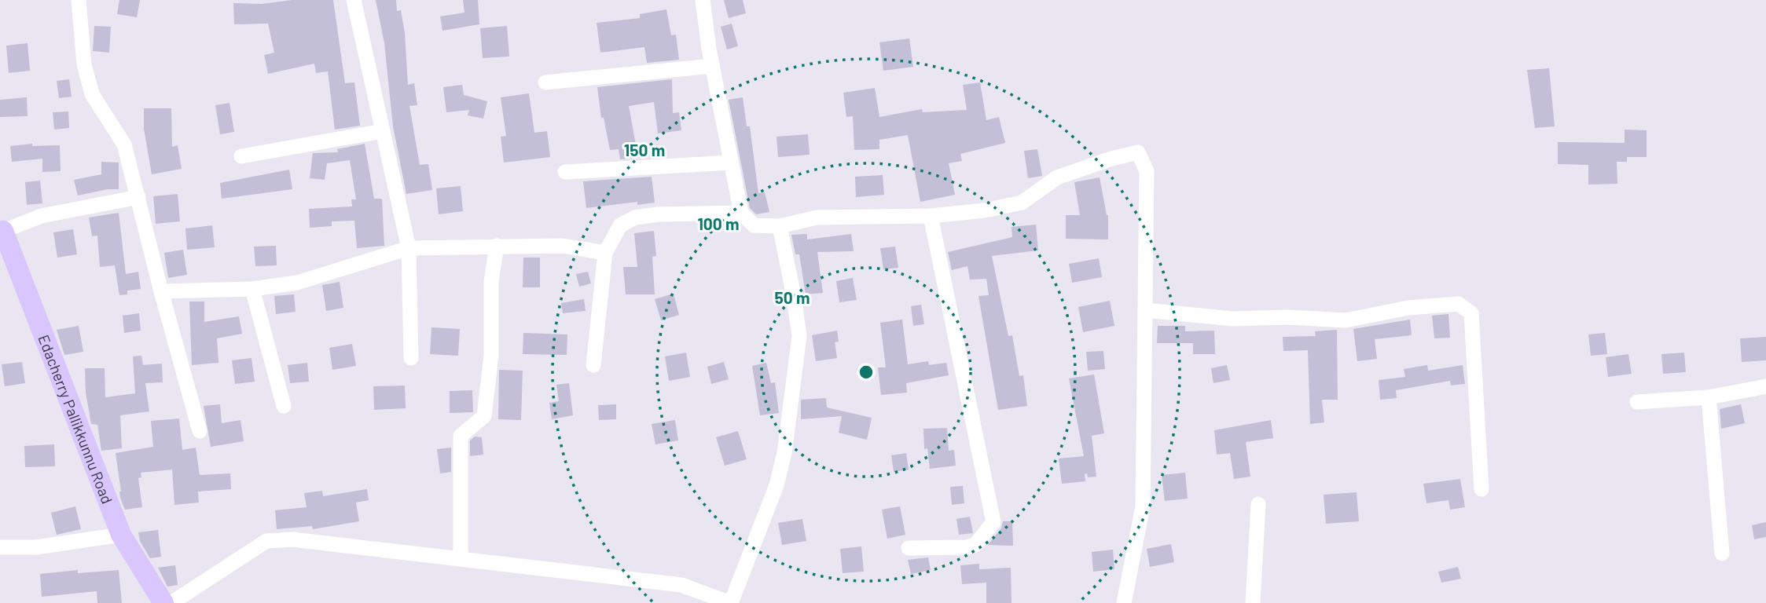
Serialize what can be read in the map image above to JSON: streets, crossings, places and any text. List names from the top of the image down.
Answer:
{
  "streets": {
    "main road": ["Edacherry Pallikkunnu Road"]
  },
  "rings": ["150 m", "100 m", "50 m"]
}
